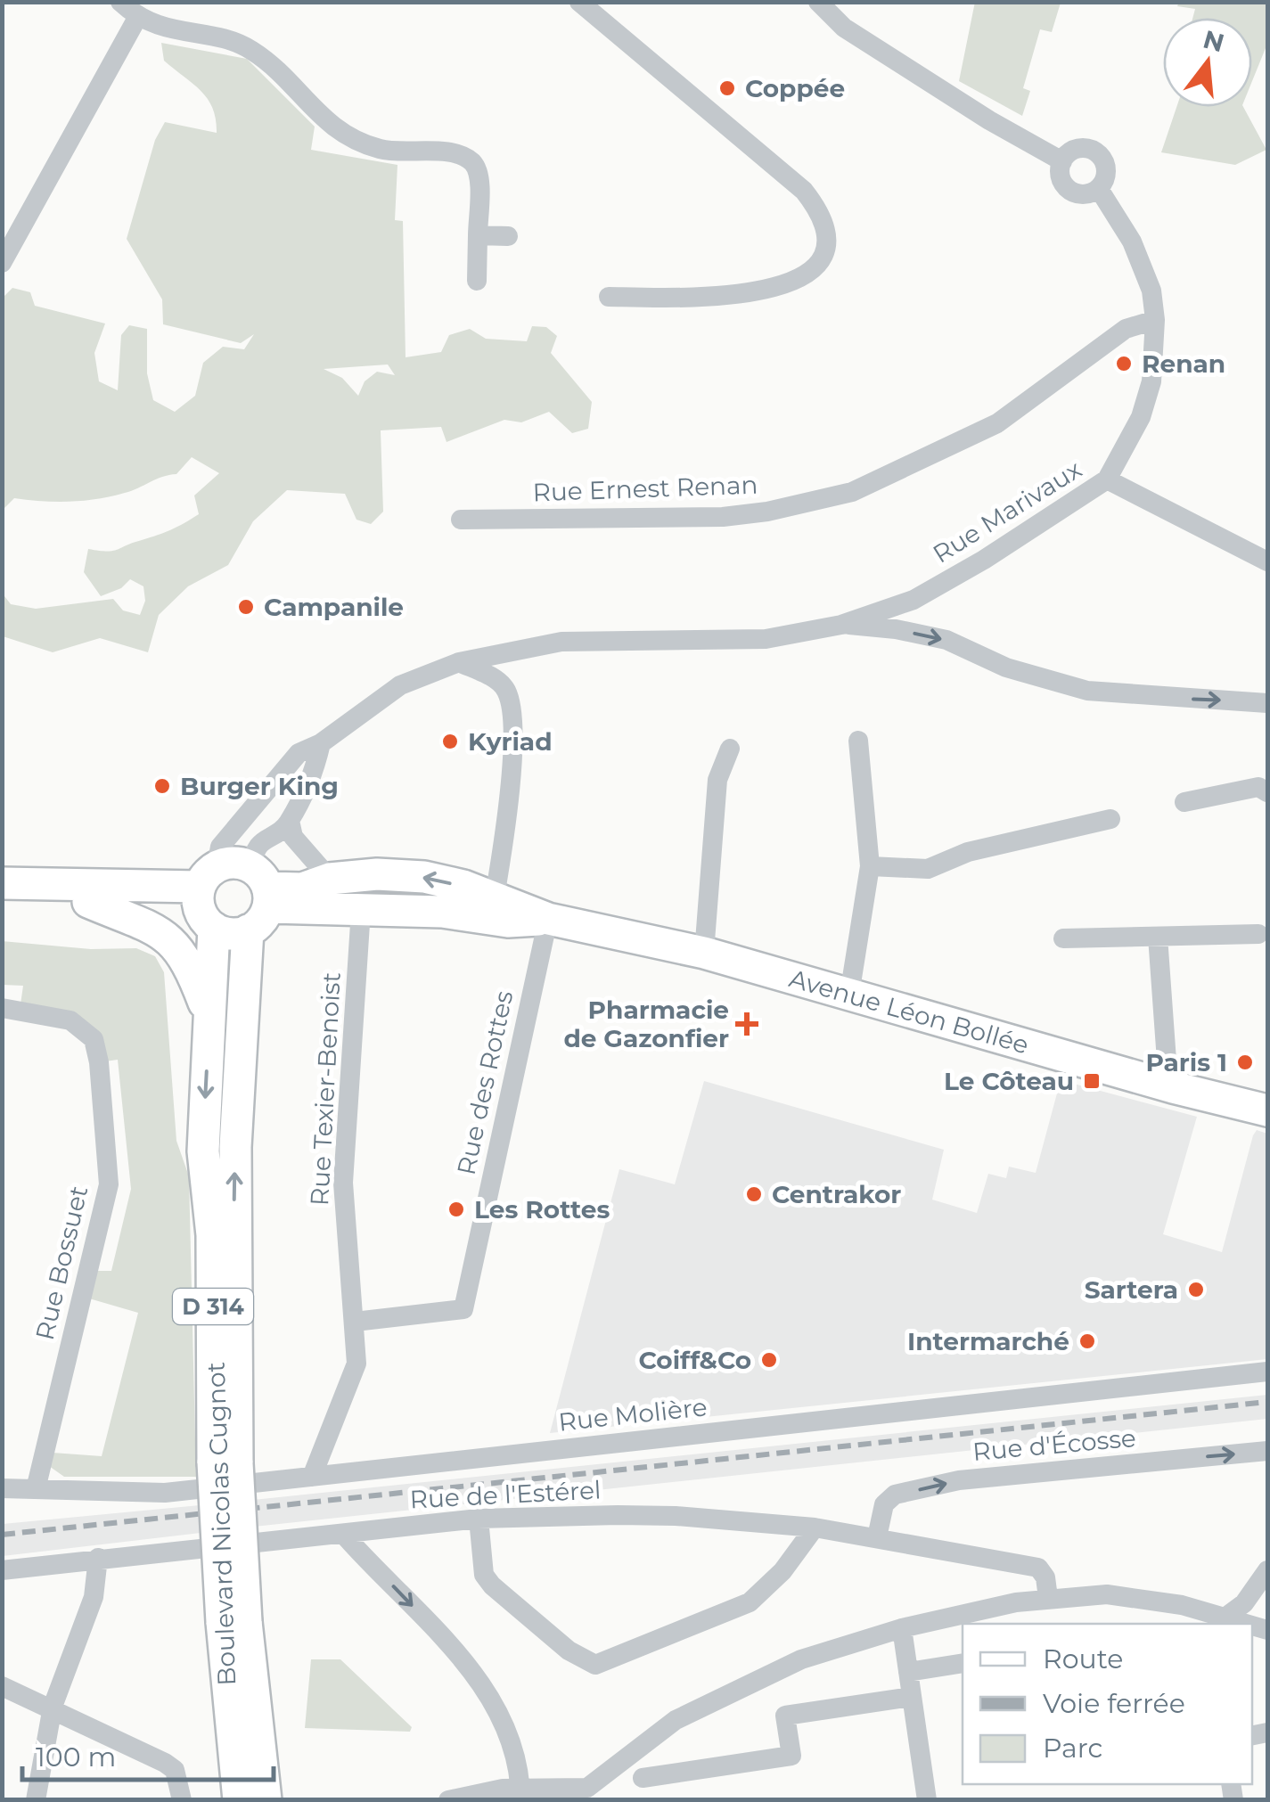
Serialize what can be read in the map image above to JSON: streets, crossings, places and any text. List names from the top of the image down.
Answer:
{
  "streets": {
    "main road": ["Avenue Léon Bollée", "D 314", "Boulevard Nicolas Cugnot"],
    "street": [
      "Rue Ernest Renan",
      "Rue Marivaux",
      "Rue des Rottes",
      "Rue Texier-Benoist",
      "Rue Bossuet",
      "Rue Molière",
      "Rue d'Écosse",
      "Rue de l'Estérel"
    ]
  },
  "crossings": [
    ["Rue Ernest Renan", "Rue Marivaux"],
    ["Avenue Léon Bollée", "Rue des Rottes"],
    ["Avenue Léon Bollée", "Rue Texier-Benoist"],
    ["Avenue Léon Bollée", "Boulevard Nicolas Cugnot"],
    ["Rue des Rottes", "Rue Texier-Benoist"],
    ["Rue Texier-Benoist", "Rue Molière"],
    ["Rue Bossuet", "Rue Molière"],
    ["Rue d'Écosse", "Rue de l'Estérel"]
  ],
  "places": {
    "other": [
      "Coppée",
      "Renan",
      "Campanile",
      "Kyriad",
      "Burger King",
      "Paris 1",
      "Centrakor",
      "Les Rottes",
      "Sartera",
      "Intermarché",
      "Coiff&Co"
    ],
    "health": ["Pharmacie de Gazonfier"],
    "transit": ["Le Côteau"]
  },
  "legend": ["Route", "Voie ferrée", "Parc"],
  "scale_bar": "100 m",
  "north": "top"
}
